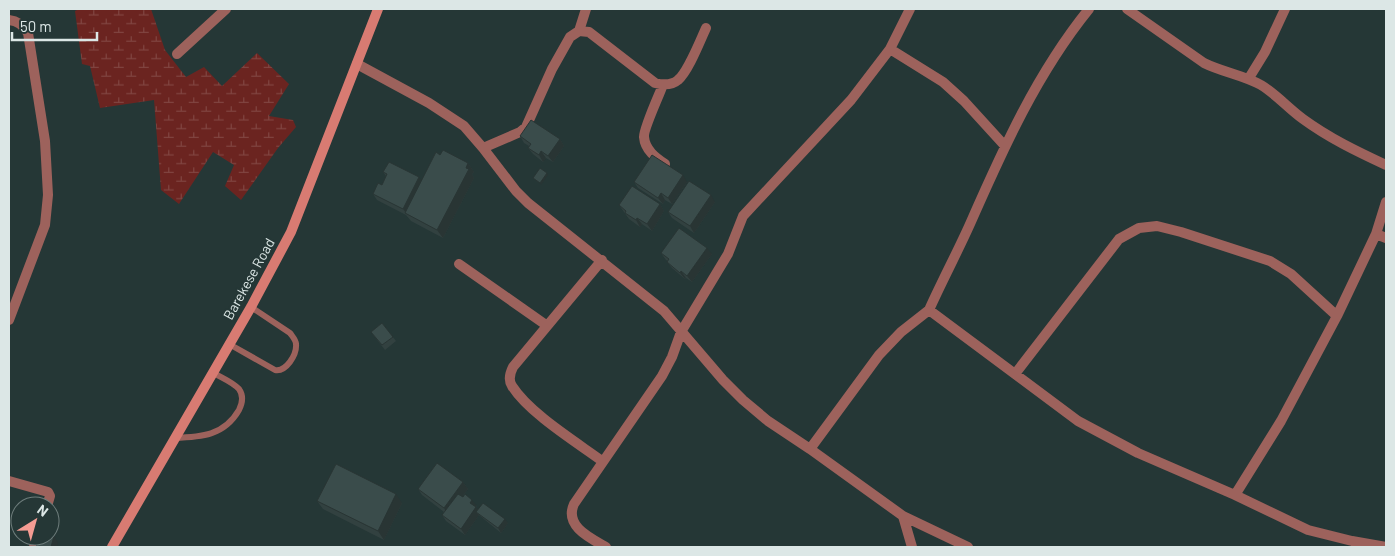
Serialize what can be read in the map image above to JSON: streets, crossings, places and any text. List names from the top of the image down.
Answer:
{
  "streets": {
    "main road": ["Barekese Road"]
  },
  "scale_bar": "50 m",
  "north": "top right"
}
